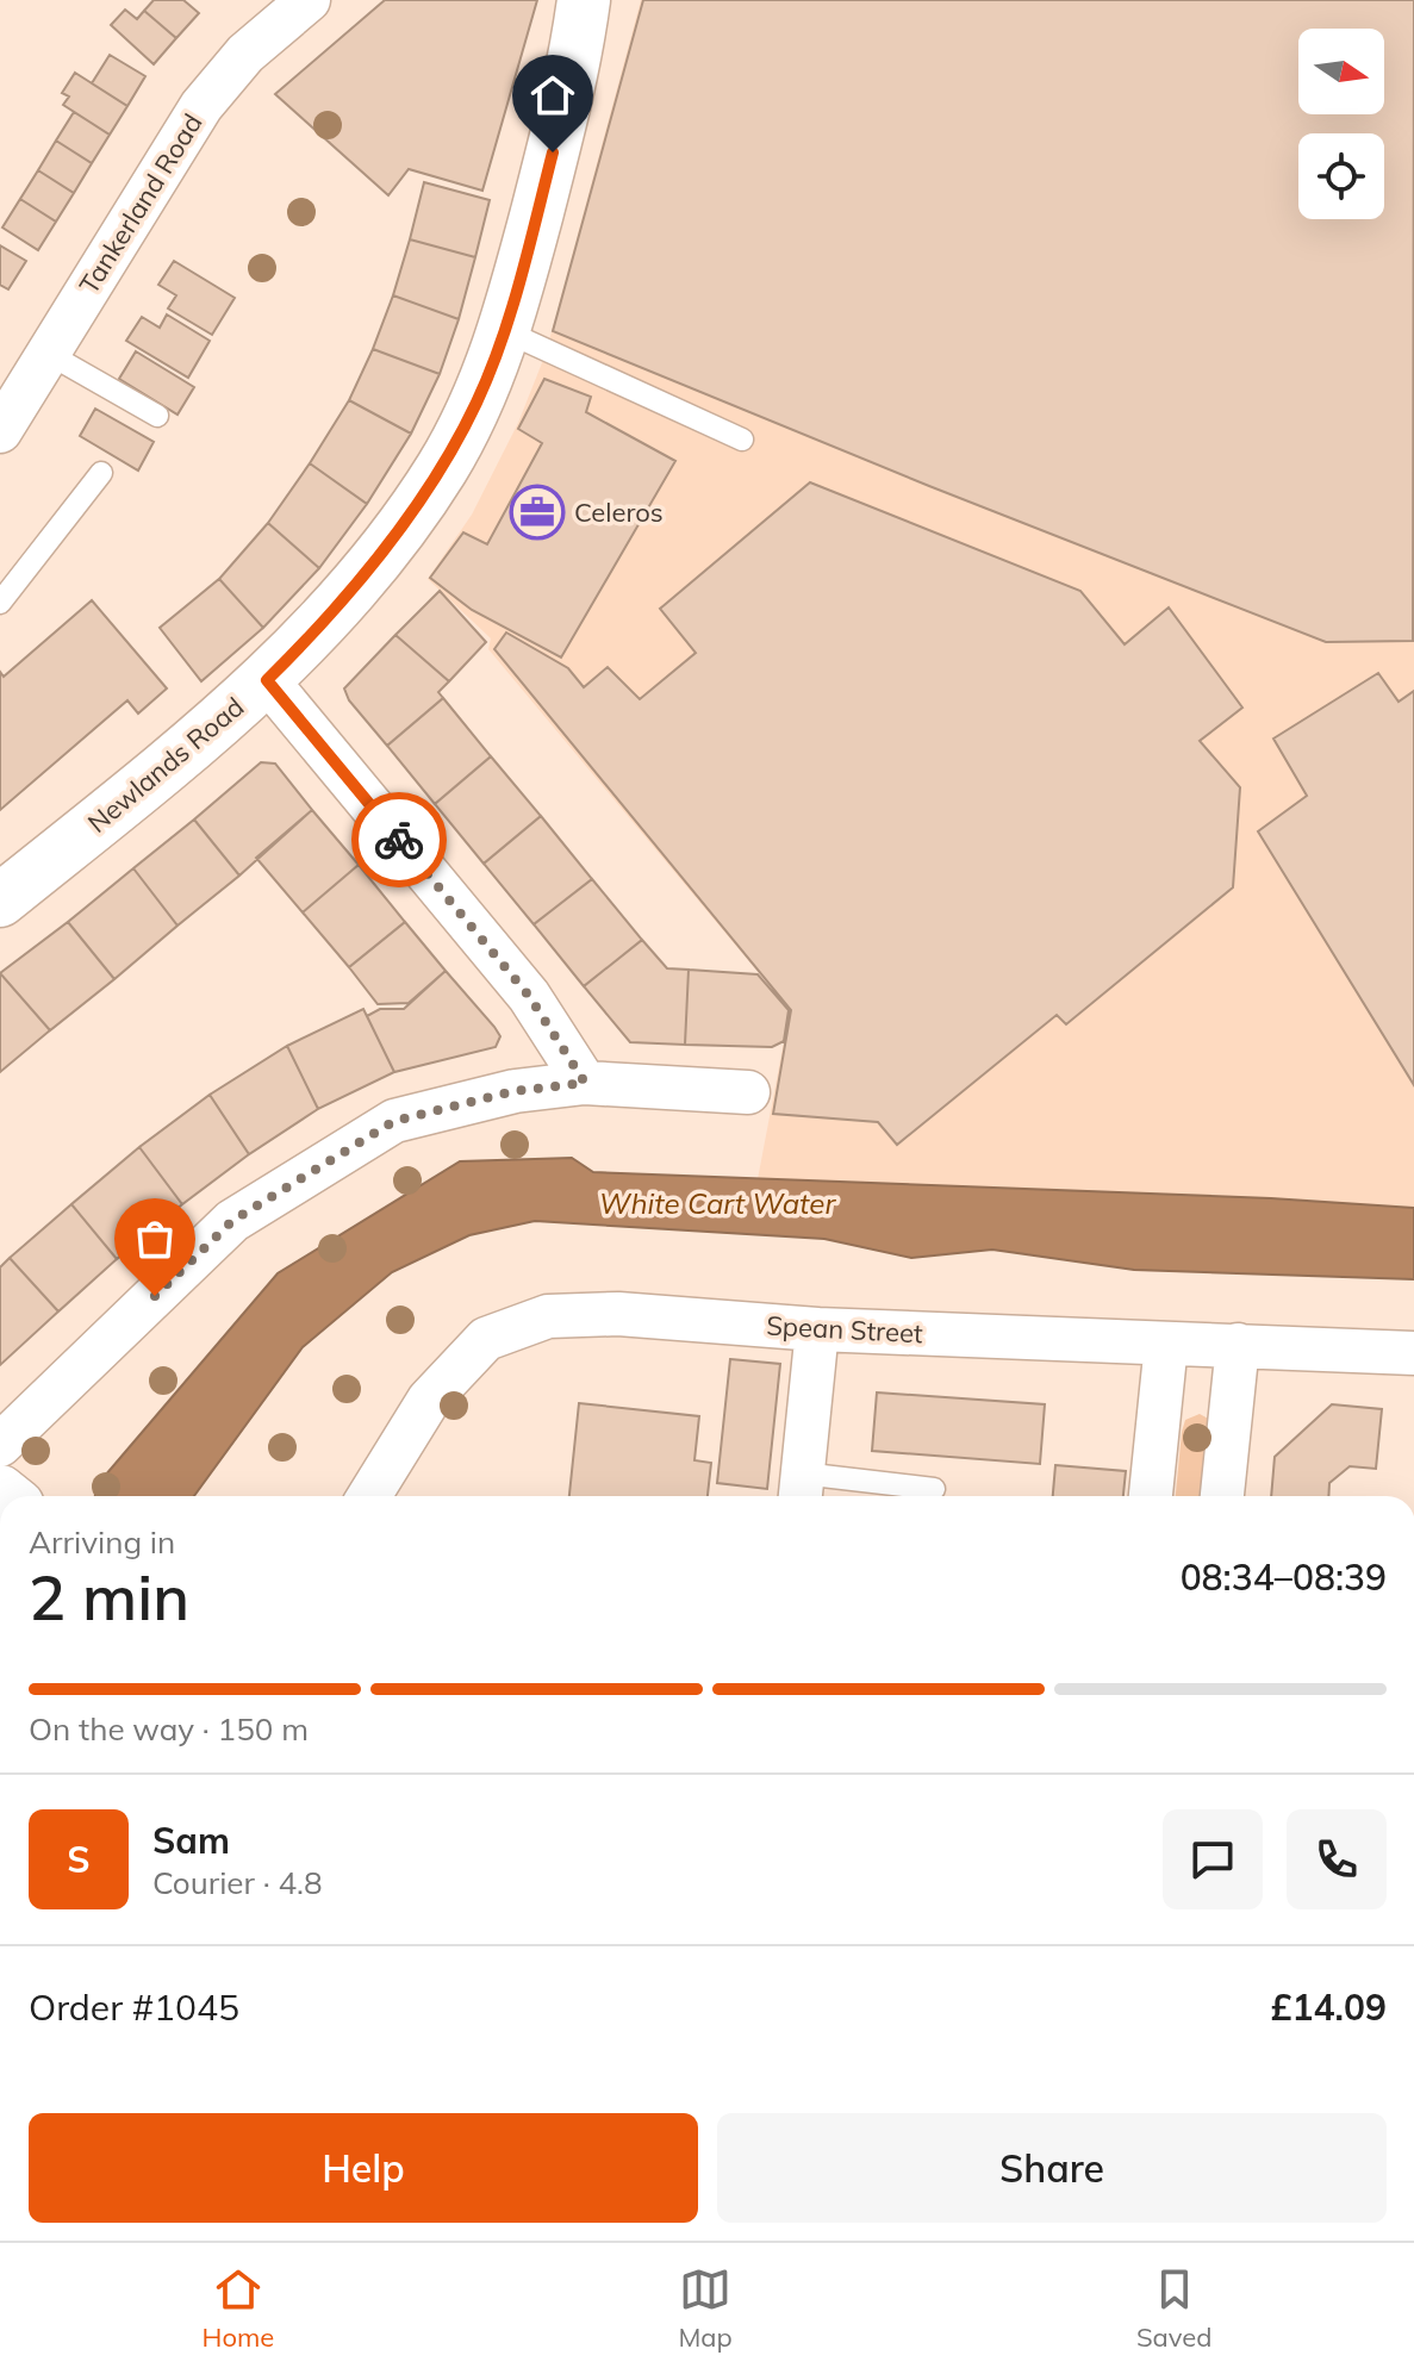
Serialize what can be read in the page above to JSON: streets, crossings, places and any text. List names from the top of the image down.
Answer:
{
  "streets": {
    "street": ["Tankerland Road", "Newlands Road", "Spean Street"]
  },
  "water": ["White Cart Water"],
  "places": {
    "office": ["Celeros"]
  },
  "north": "right",
  "page": {
    "heading": ["2 min", "Arriving in", "08:34–08:39"],
    "panel": [
      "Sam",
      "Courier · 4.8",
      "Order #1045",
      "£14.09"
    ],
    "bar": "On the way · 150 m",
    "round": "S",
    "buttons": ["Help", "Share"],
    "tabs": ["Home", "Map", "Saved"]
  }
}
